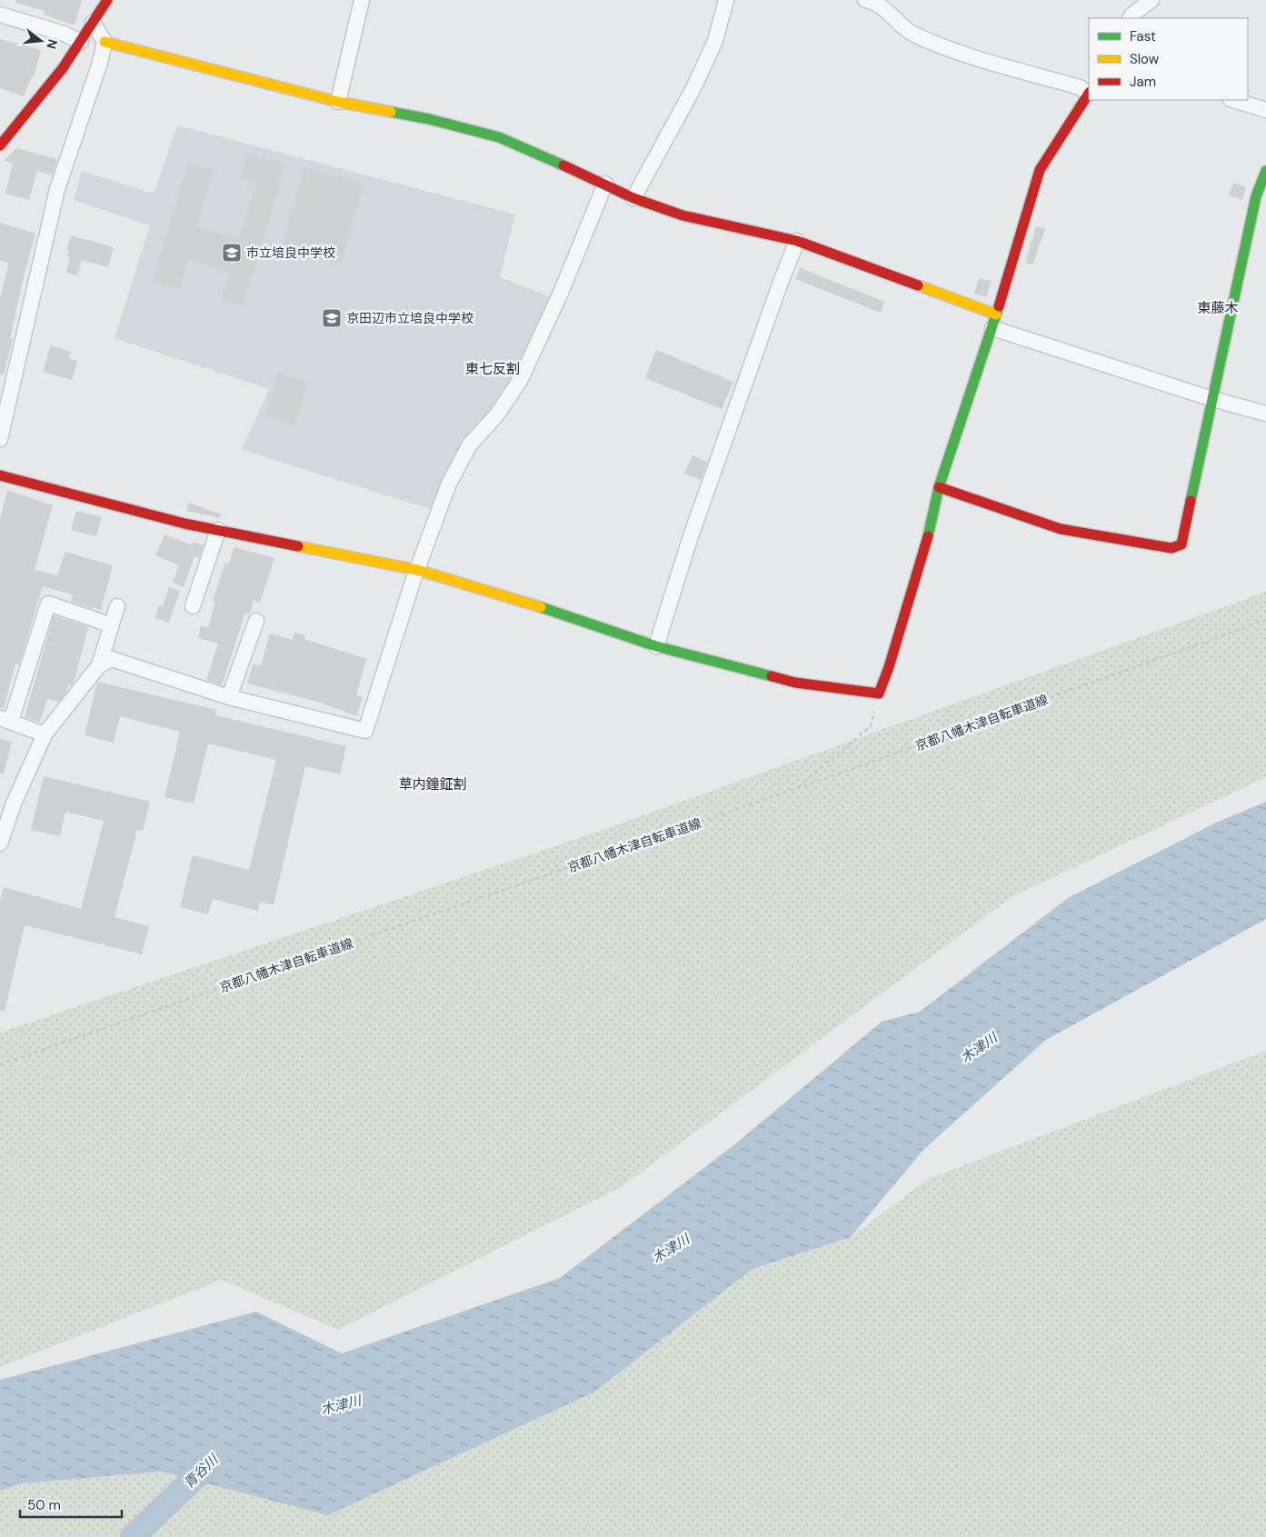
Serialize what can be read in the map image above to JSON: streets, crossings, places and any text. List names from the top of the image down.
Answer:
{
  "streets": {
    "path": ["京都八幡木津自転車道線"]
  },
  "districts": ["東藤木", "東七反割", "草内鐘鉦割"],
  "water": ["木津川", "青谷川"],
  "places": {
    "school or university": ["市立培良中学校", "京田辺市立培良中学校"]
  },
  "legend": ["Fast", "Slow", "Jam"],
  "scale_bar": "50 m",
  "north": "right"
}
